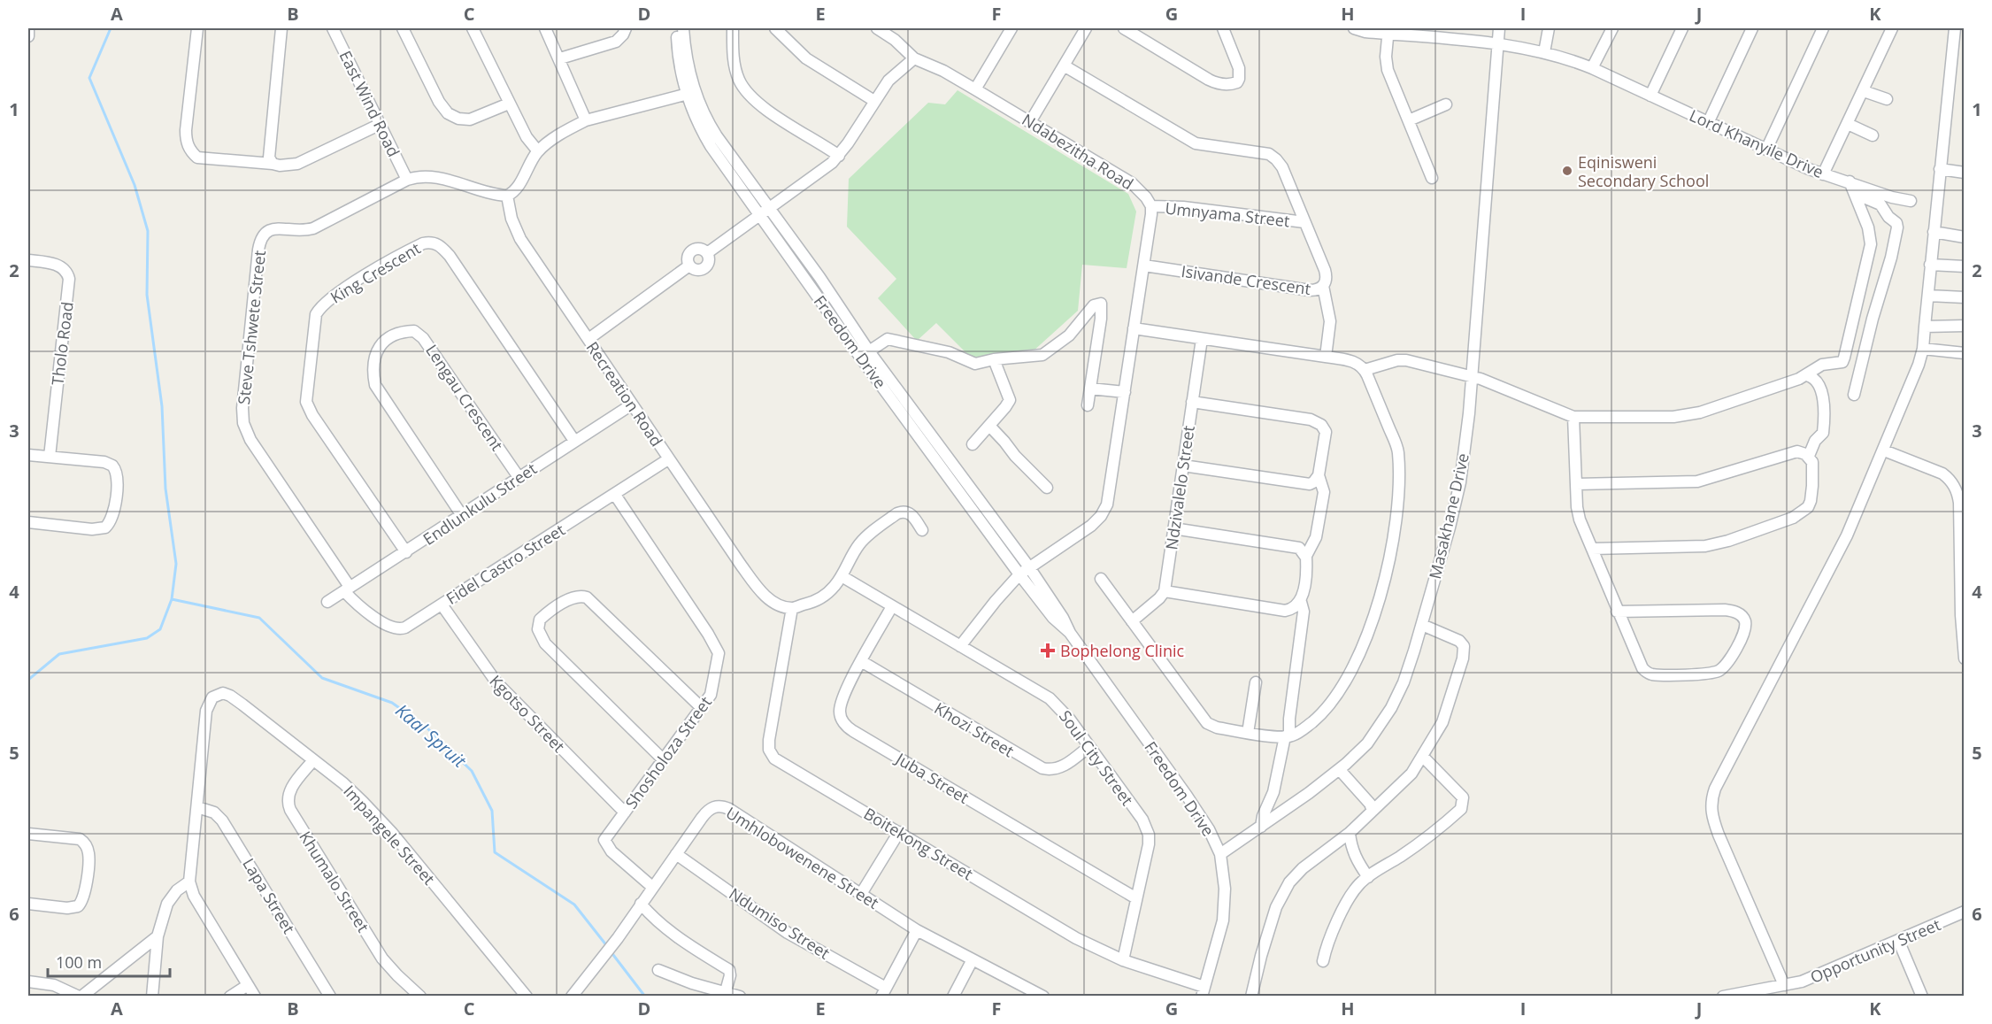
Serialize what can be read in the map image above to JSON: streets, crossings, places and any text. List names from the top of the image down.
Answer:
{
  "streets": {
    "street": [
      "East Wind Road",
      "Lord Khanyile Drive",
      "Ndabezitha Road",
      "Umnyama Street",
      "King Crescent",
      "Isivande Crescent",
      "Steve Tshwete Street",
      "Freedom Drive",
      "Tholo Road",
      "Recreation Road",
      "Lengau Crescent",
      "Ndzivalelo Street",
      "Endlunkulu Street",
      "Masakhane Drive",
      "Fidel Castro Street",
      "Kgotso Street",
      "Khozi Street",
      "Shosholoza Street",
      "Soul City Street",
      "Juba Street",
      "Impangele Street",
      "Boitekong Street",
      "Umhlobowenene Street",
      "Khumalo Street",
      "Lapa Street",
      "Ndumiso Street",
      "Opportunity Street"
    ]
  },
  "crossings": [
    ["East Wind Road", "Steve Tshwete Street"],
    ["Lord Khanyile Drive", "Masakhane Drive"],
    ["Ndabezitha Road", "Umnyama Street"],
    ["Umnyama Street", "Isivande Crescent"],
    ["King Crescent", "Endlunkulu Street"],
    ["Steve Tshwete Street", "Recreation Road"],
    ["Steve Tshwete Street", "Endlunkulu Street"],
    ["Steve Tshwete Street", "Fidel Castro Street"],
    ["Freedom Drive", "Masakhane Drive"],
    ["Freedom Drive", "Boitekong Street"],
    ["Recreation Road", "Endlunkulu Street"],
    ["Recreation Road", "Fidel Castro Street"],
    ["Recreation Road", "Boitekong Street"],
    ["Lengau Crescent", "Endlunkulu Street"],
    ["Endlunkulu Street", "Fidel Castro Street"],
    ["Fidel Castro Street", "Kgotso Street"],
    ["Fidel Castro Street", "Shosholoza Street"],
    ["Kgotso Street", "Shosholoza Street"],
    ["Khozi Street", "Soul City Street"],
    ["Khozi Street", "Juba Street"],
    ["Shosholoza Street", "Umhlobowenene Street"],
    ["Soul City Street", "Juba Street"],
    ["Soul City Street", "Boitekong Street"],
    ["Impangele Street", "Khumalo Street"],
    ["Impangele Street", "Lapa Street"],
    ["Umhlobowenene Street", "Ndumiso Street"]
  ],
  "water": ["Kaal Spruit"],
  "places": {
    "other": ["Eqinisweni Secondary School"],
    "health": ["Bophelong Clinic"]
  },
  "scale_bar": "100 m",
  "grid": {
    "columns": [
      "A",
      "B",
      "C",
      "D",
      "E",
      "F",
      "G",
      "H",
      "I",
      "J",
      "K"
    ],
    "rows": [
      "1",
      "2",
      "3",
      "4",
      "5",
      "6"
    ]
  }
}
